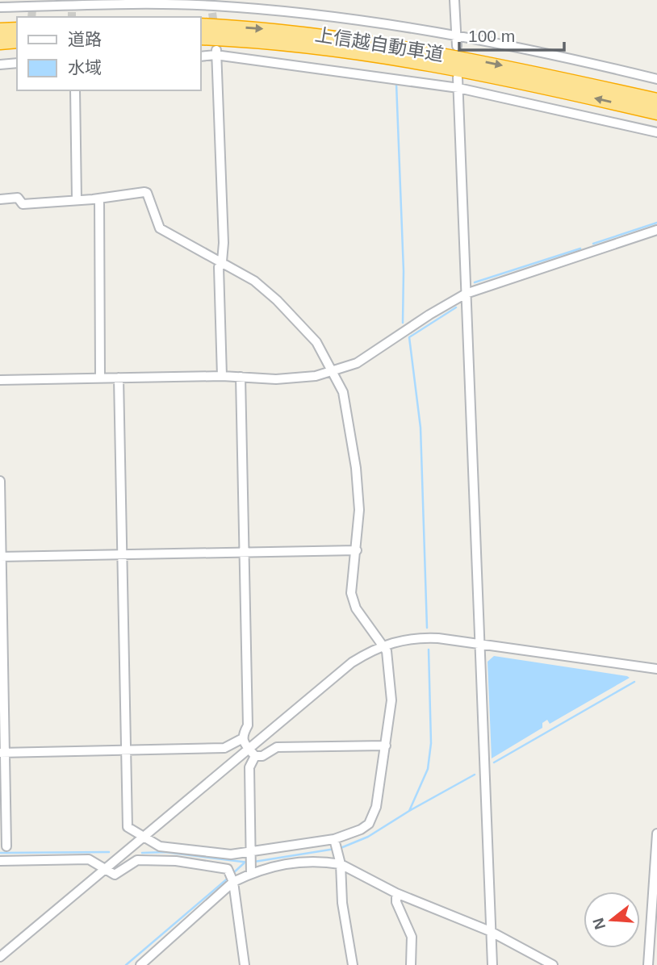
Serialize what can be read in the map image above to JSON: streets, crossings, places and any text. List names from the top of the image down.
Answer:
{
  "streets": {
    "highway": ["上信越自動車道"]
  },
  "legend": ["道路", "水域"],
  "scale_bar": "100 m",
  "north": "left"
}
